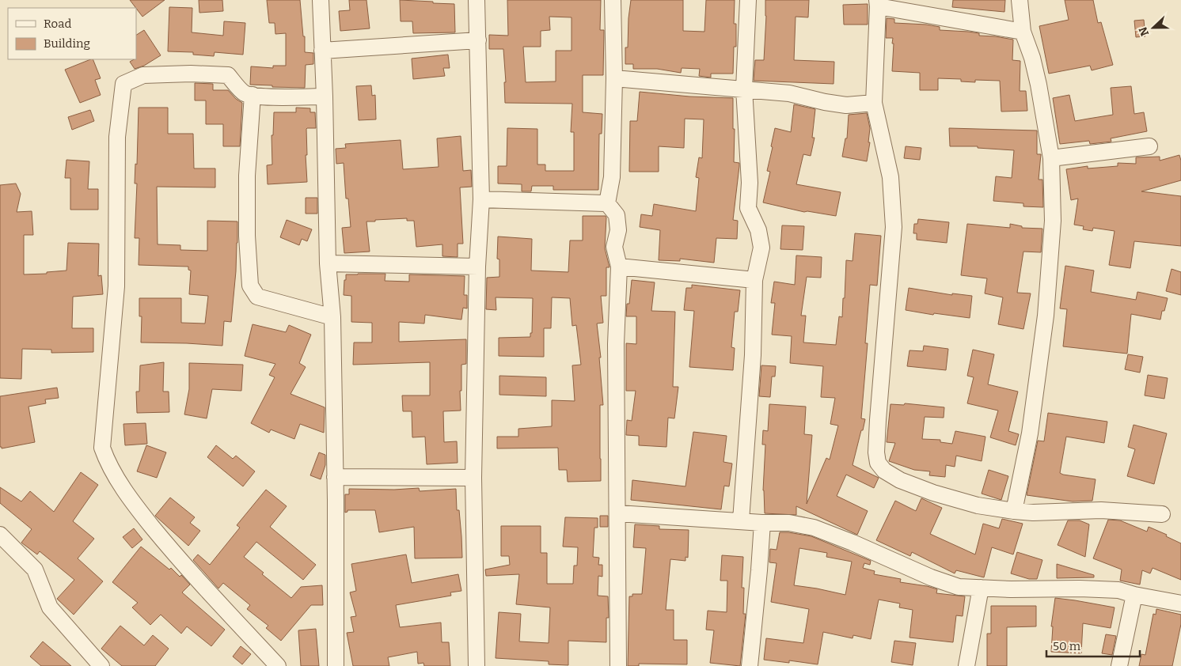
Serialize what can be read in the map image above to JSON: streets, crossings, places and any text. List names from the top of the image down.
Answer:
{
  "legend": ["Road", "Building"],
  "scale_bar": "50 m",
  "north": "left"
}
